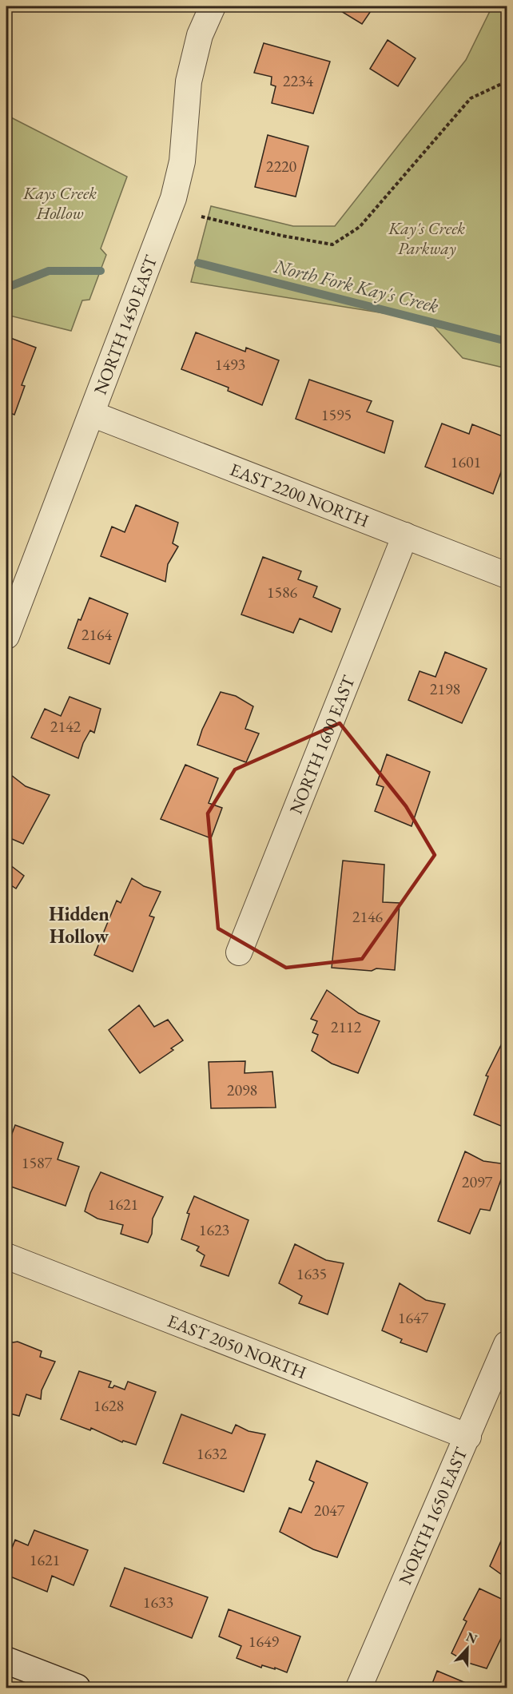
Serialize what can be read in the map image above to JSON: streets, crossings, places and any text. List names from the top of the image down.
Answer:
{
  "streets": {
    "street": [
      "NORTH 1450 EAST",
      "EAST 2200 NORTH",
      "NORTH 1600 EAST",
      "EAST 2050 NORTH",
      "NORTH 1650 EAST"
    ]
  },
  "crossings": [
    ["NORTH 1450 EAST", "EAST 2200 NORTH"],
    ["EAST 2200 NORTH", "NORTH 1600 EAST"],
    ["EAST 2050 NORTH", "NORTH 1650 EAST"]
  ],
  "districts": ["Hidden Hollow"],
  "water": ["North Fork Kay's Creek"],
  "parks": ["Kays Creek Hollow", "Kay's Creek Parkway"],
  "house_numbers": [
    "2234",
    "2220",
    "1493",
    "1595",
    "1601",
    "1586",
    "2164",
    "2198",
    "2142",
    "2146",
    "2112",
    "2098",
    "1587",
    "2097",
    "1621",
    "1623",
    "1635",
    "1647",
    "1628",
    "1632",
    "2047",
    "1621",
    "1633",
    "1649"
  ],
  "north": "top"
}
